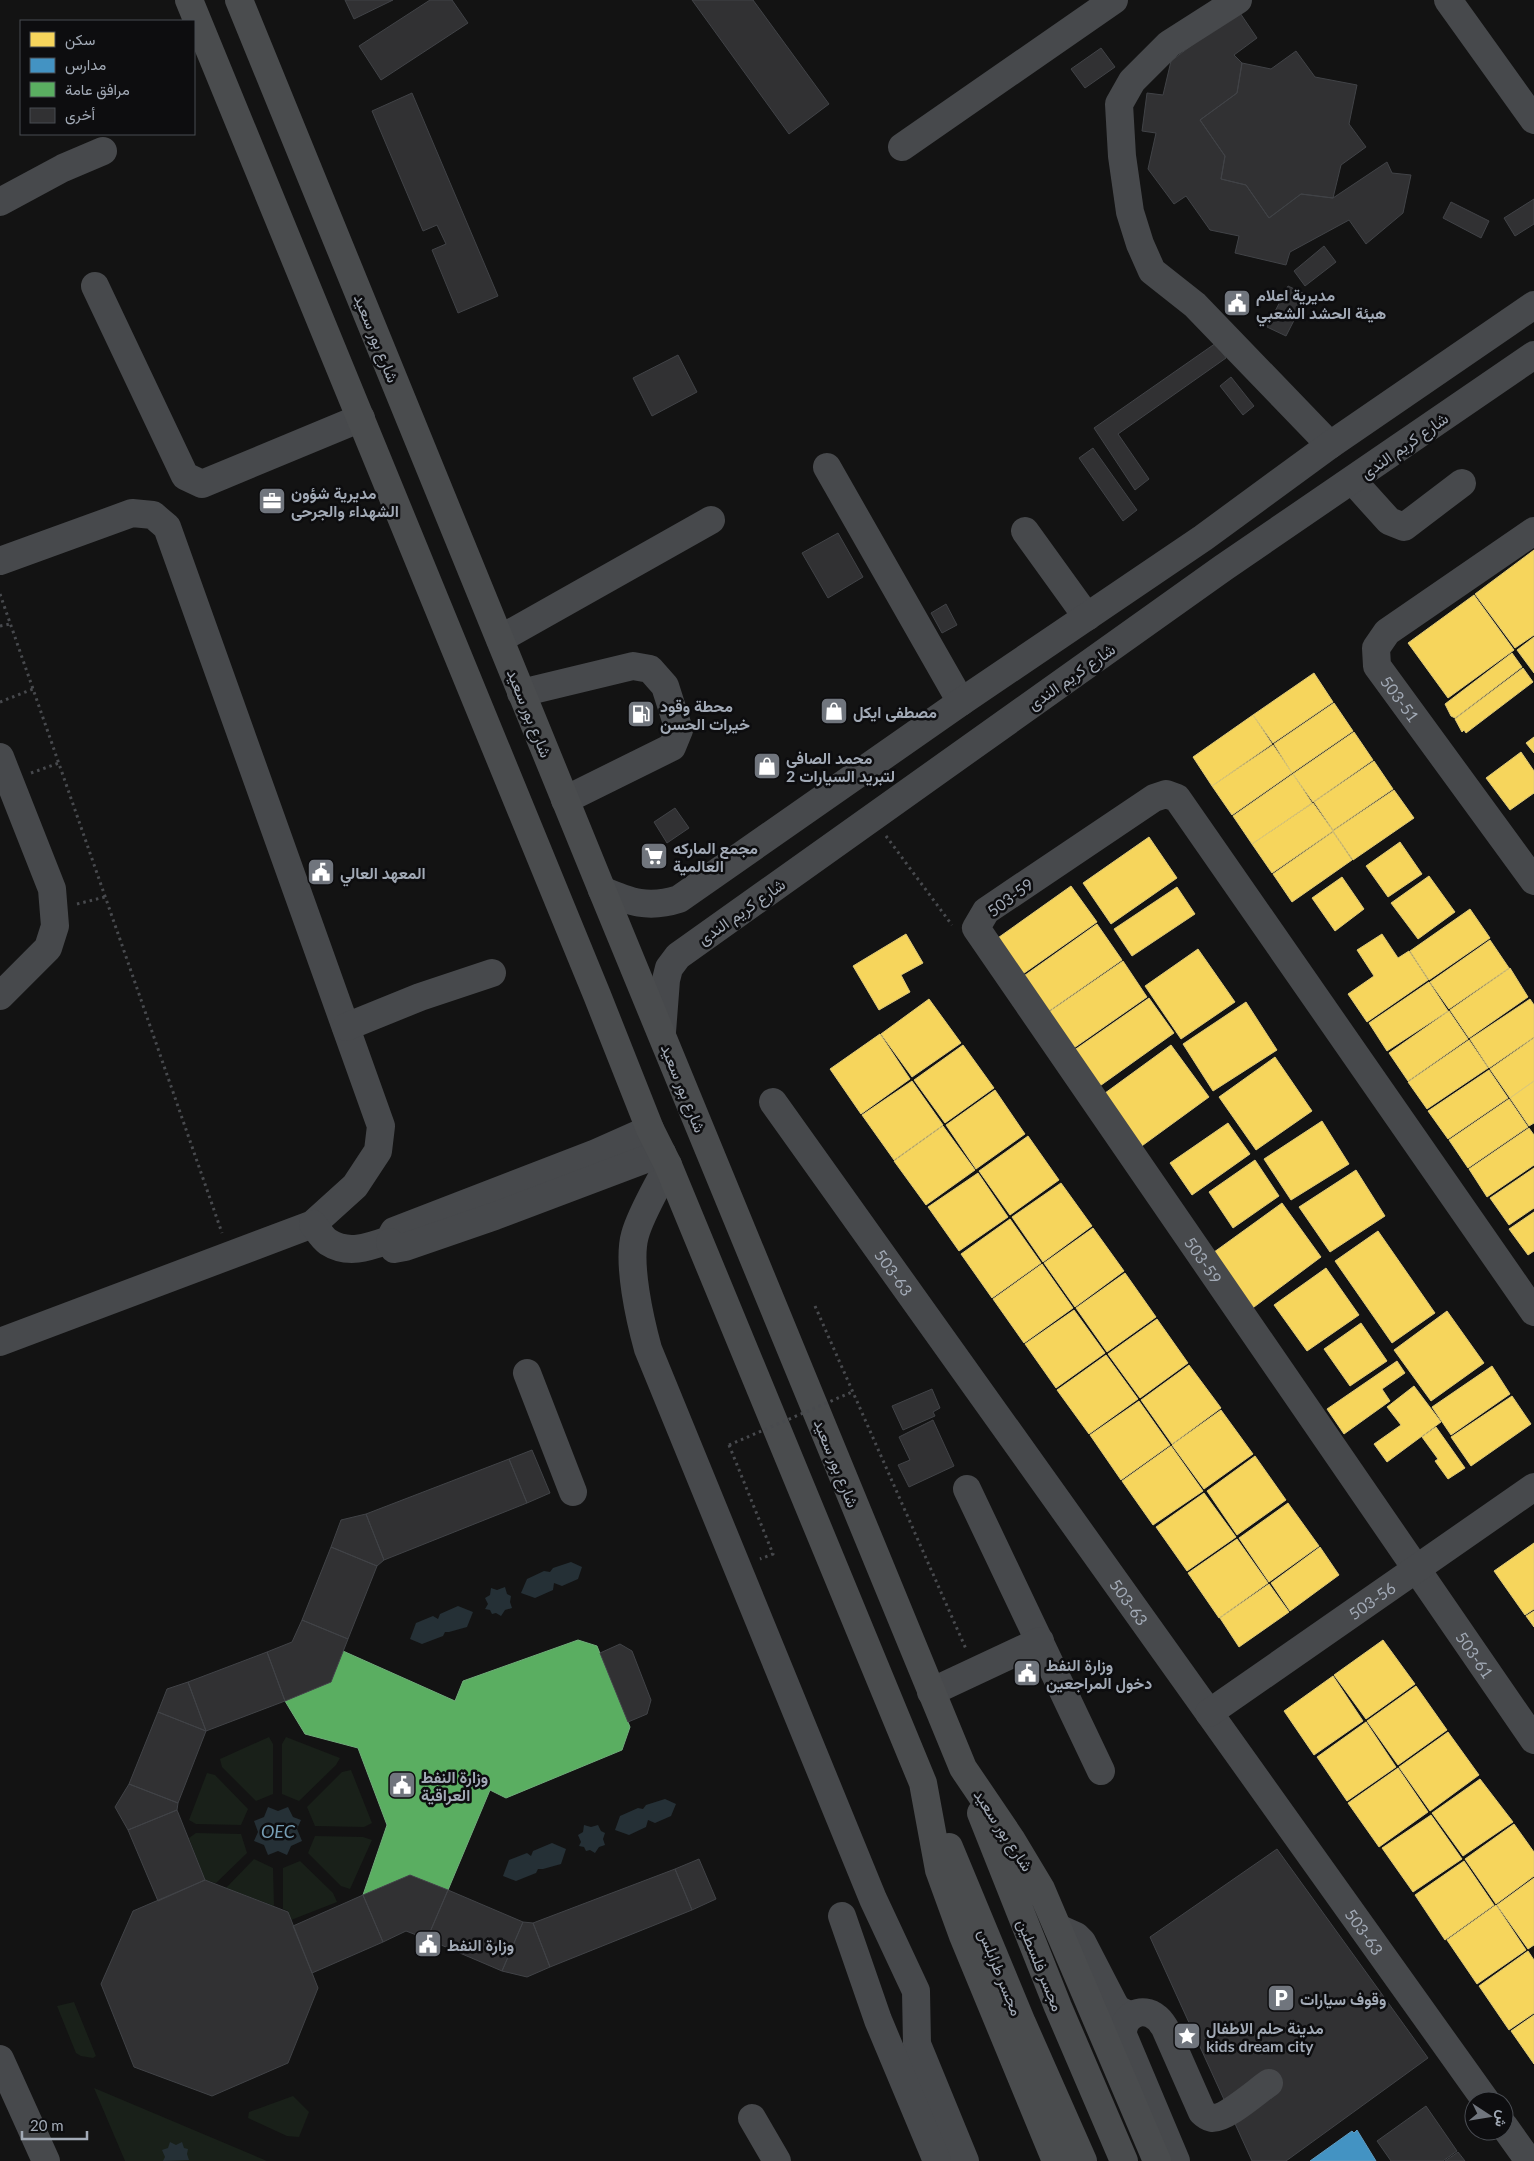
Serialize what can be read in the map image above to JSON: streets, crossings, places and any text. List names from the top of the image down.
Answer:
{
  "streets": {
    "main road": ["شارع بور سعيد", "مجسر فلسطين", "مجسر طرابلس"],
    "street": [
      "شارع كريم الندى",
      "503-51",
      "503-59",
      "503-63",
      "503-56",
      "503-61"
    ]
  },
  "crossings": [
    ["شارع بور سعيد", "شارع كريم الندى"],
    ["شارع بور سعيد", "مجسر فلسطين"],
    ["503-59", "503-56"],
    ["503-59", "503-61"],
    ["503-63", "503-56"],
    ["503-56", "503-61"]
  ],
  "water": ["OEC"],
  "places": {
    "public building": [
      "مديرية اعلام هيئة الحشد الشعبي",
      "المعهد العالي",
      "وزارة النفط دخول المراجعين",
      "وزارة النفط العراقية",
      "وزارة النفط"
    ],
    "office": ["مديرية شؤون الشهداء والجرحى"],
    "shop": ["مصطفى ايكل", "محمد الصافي لتبريد السيارات 2"],
    "fuel station": ["محطة وقود خيرات الحسن"],
    "supermarket": ["مجمع الماركه العالمية"],
    "parking": ["وقوف سيارات"],
    "place": ["مدينة حلم الاطفال kids dream city"]
  },
  "legend": [
    "سكن",
    "مدارس",
    "مرافق عامة",
    "أخرى"
  ],
  "scale_bar": "20 m",
  "north": "right"
}
